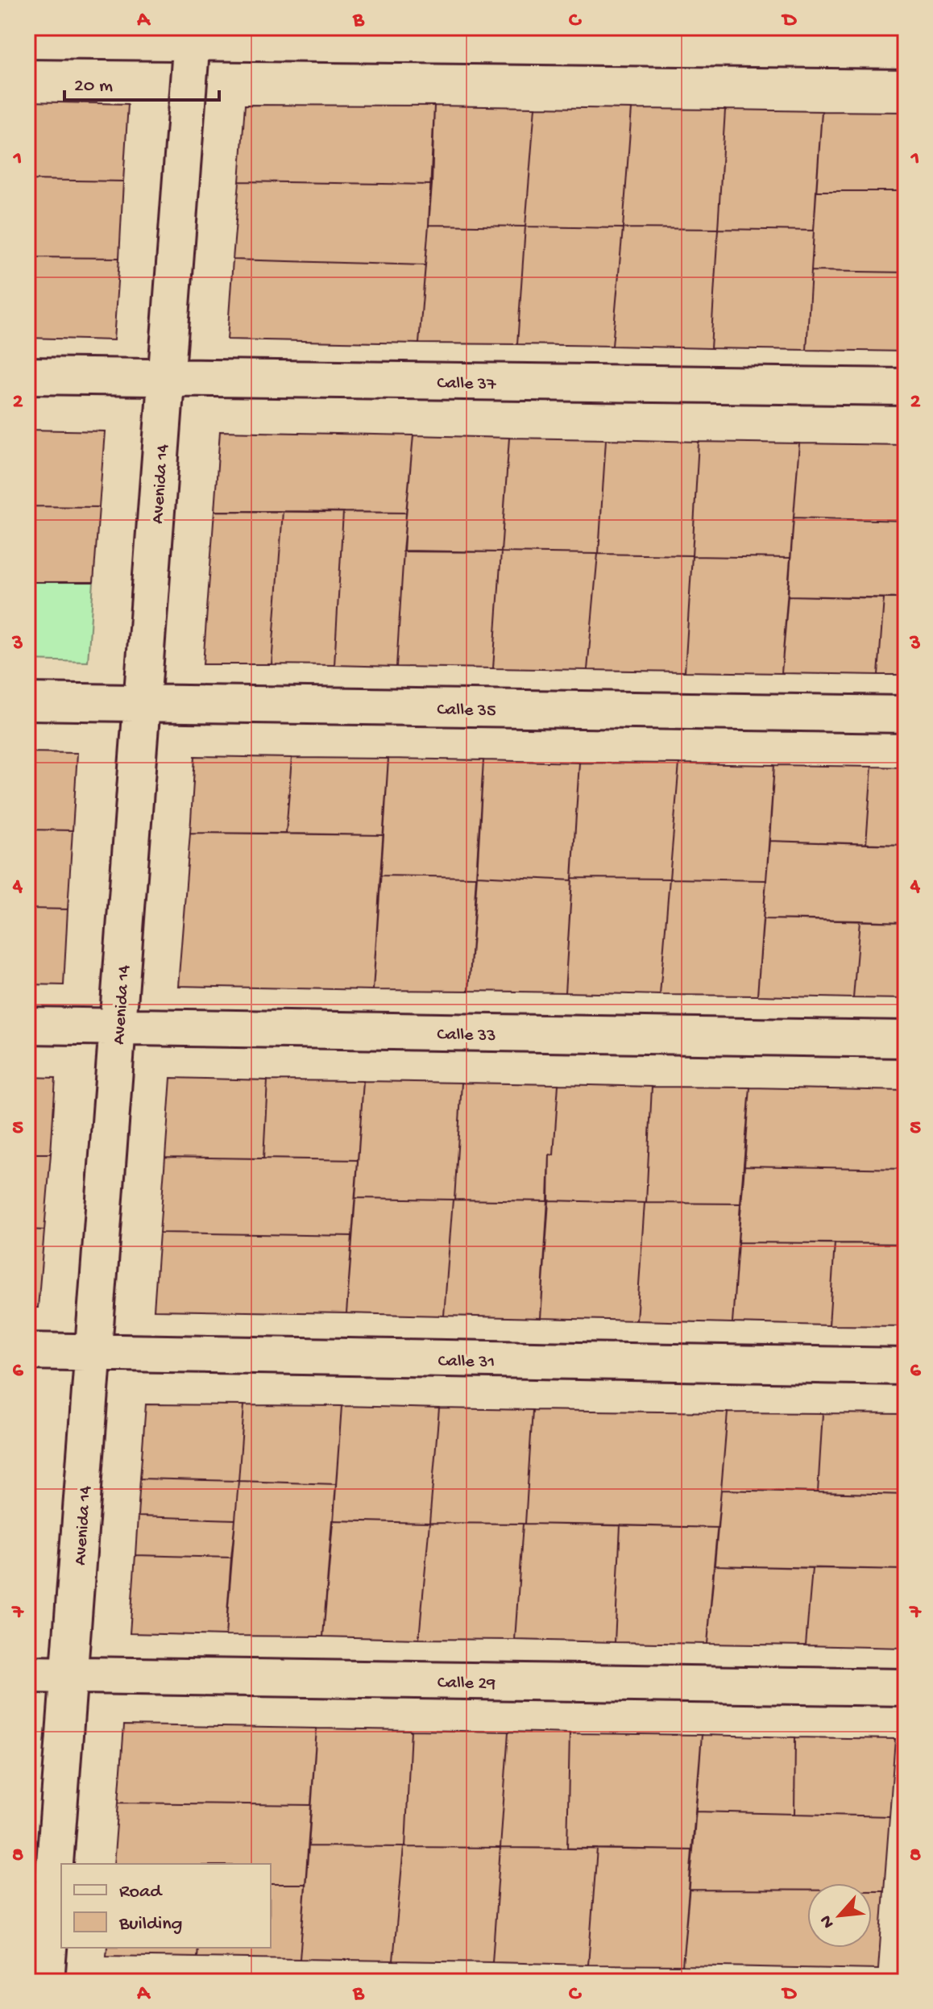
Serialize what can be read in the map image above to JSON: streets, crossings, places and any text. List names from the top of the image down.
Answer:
{
  "streets": {
    "street": [
      "Calle 37",
      "Avenida 14",
      "Calle 35",
      "Calle 33",
      "Calle 31",
      "Calle 29"
    ]
  },
  "crossings": [
    ["Calle 37", "Avenida 14"],
    ["Avenida 14", "Calle 35"],
    ["Avenida 14", "Calle 33"],
    ["Avenida 14", "Calle 31"],
    ["Avenida 14", "Calle 29"]
  ],
  "legend": ["Road", "Building"],
  "scale_bar": "20 m",
  "north": "bottom left",
  "grid": {
    "columns": [
      "A",
      "B",
      "C",
      "D"
    ],
    "rows": [
      "1",
      "2",
      "3",
      "4",
      "5",
      "6",
      "7",
      "8"
    ]
  }
}
